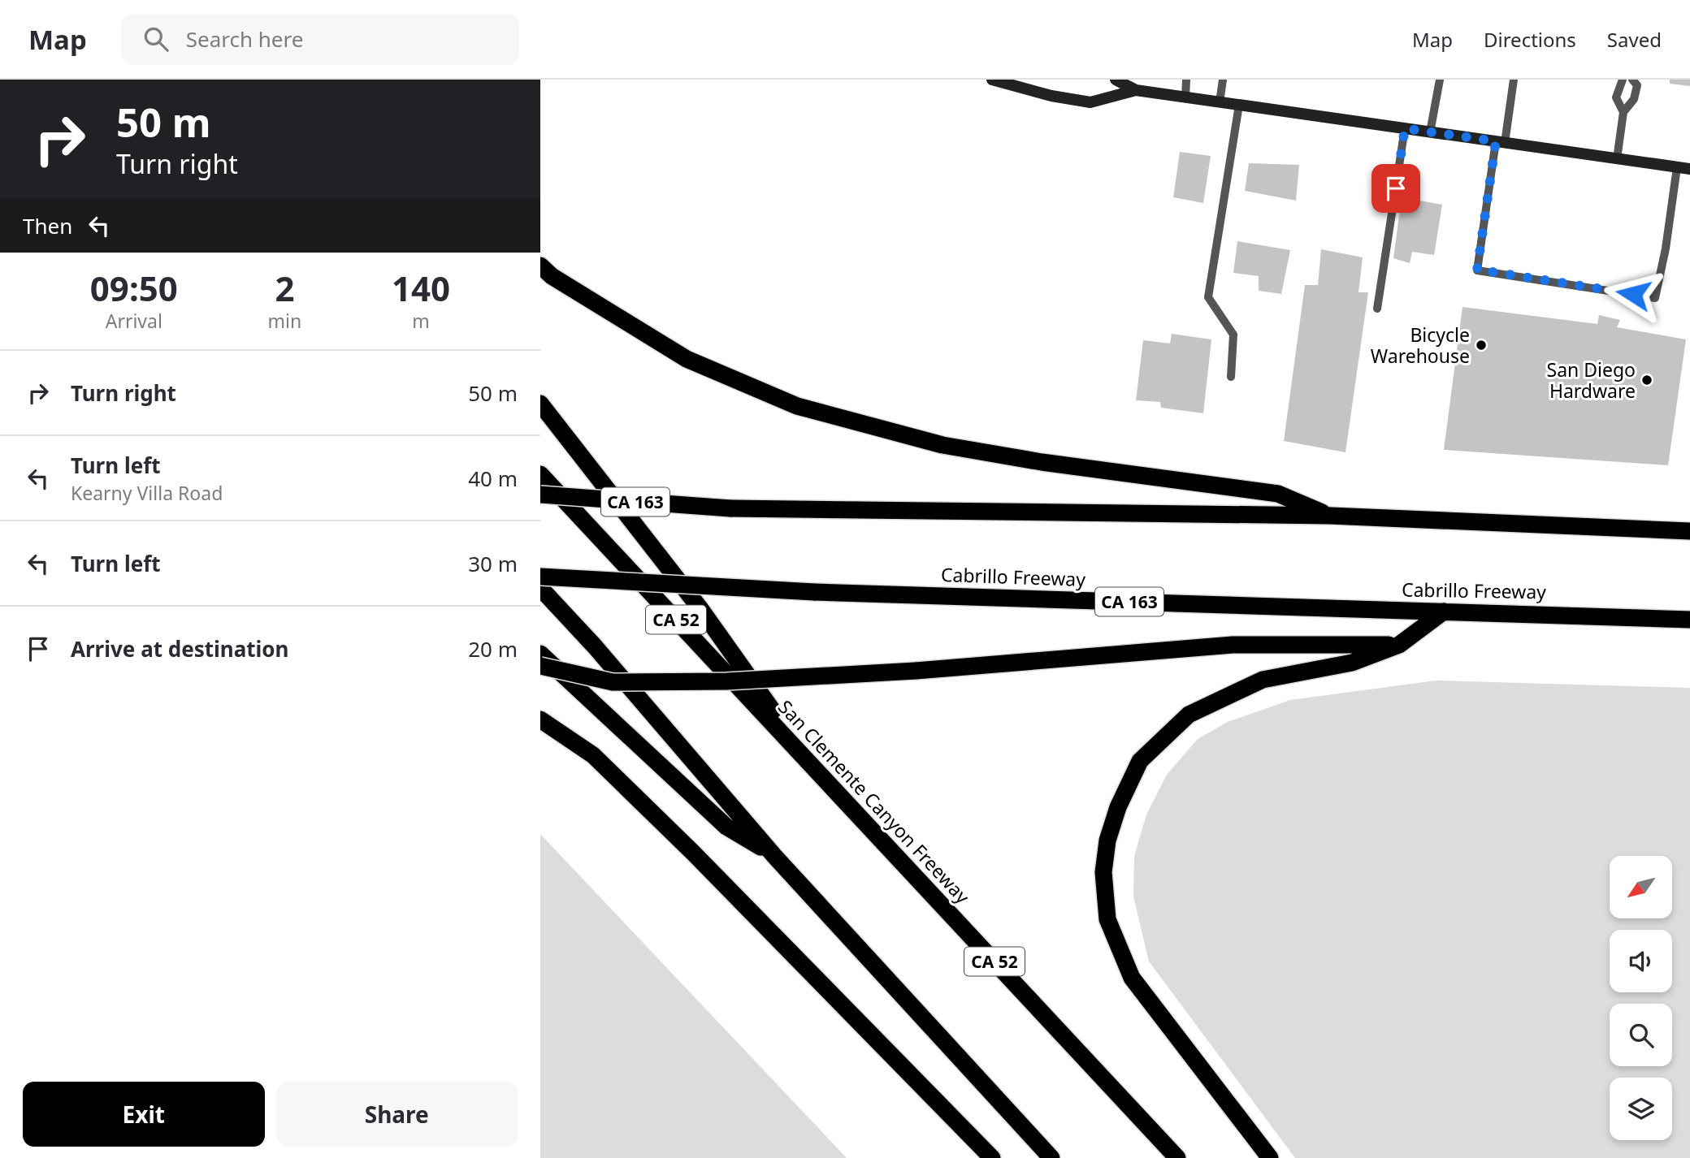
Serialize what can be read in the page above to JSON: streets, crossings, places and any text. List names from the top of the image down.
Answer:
{
  "streets": {
    "highway": [
      "CA 163",
      "Cabrillo Freeway",
      "CA 52",
      "San Clemente Canyon Freeway"
    ]
  },
  "places": ["Bicycle Warehouse", "San Diego Hardware"],
  "north": "bottom left",
  "page": {
    "header": "Map",
    "search": "Search here",
    "nav": ["Map", "Directions", "Saved"],
    "turn": ["50 m", "Turn right"],
    "then": "Then",
    "eta": [
      "09:50",
      "Arrival",
      "2",
      "min",
      "140",
      "m"
    ],
    "list": [
      {
        "name": "Turn right",
        "value": "50 m"
      },
      {
        "name": "Turn left",
        "note": "Kearny Villa Road",
        "value": "40 m"
      },
      {
        "name": "Turn left",
        "value": "30 m"
      },
      {
        "name": "Arrive at destination",
        "value": "20 m"
      }
    ],
    "buttons": ["Exit", "Share"]
  }
}
